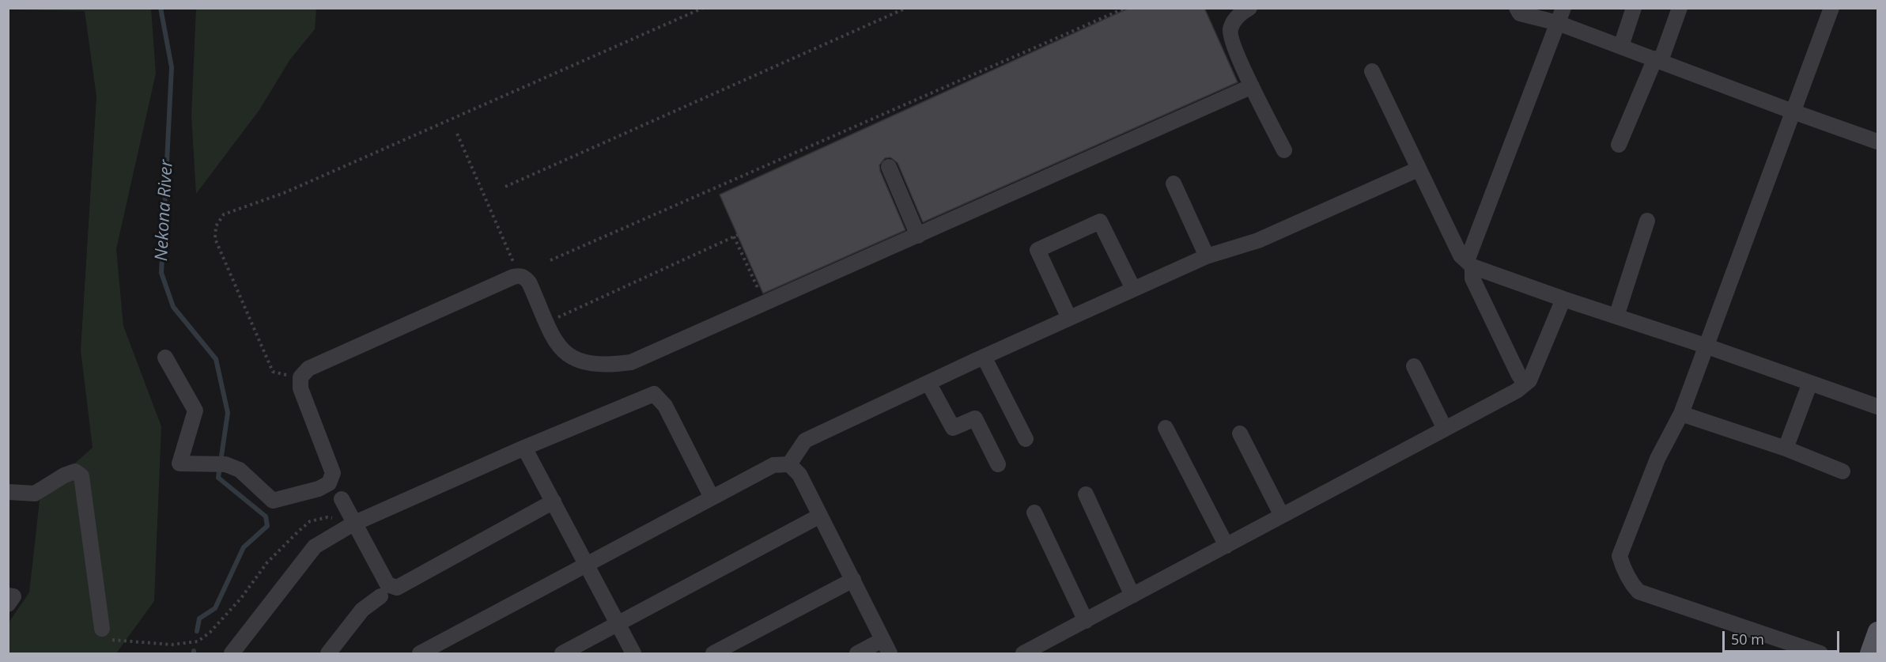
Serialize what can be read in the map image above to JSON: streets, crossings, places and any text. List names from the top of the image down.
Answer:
{
  "water": ["Nekona River"],
  "scale_bar": "50 m"
}
